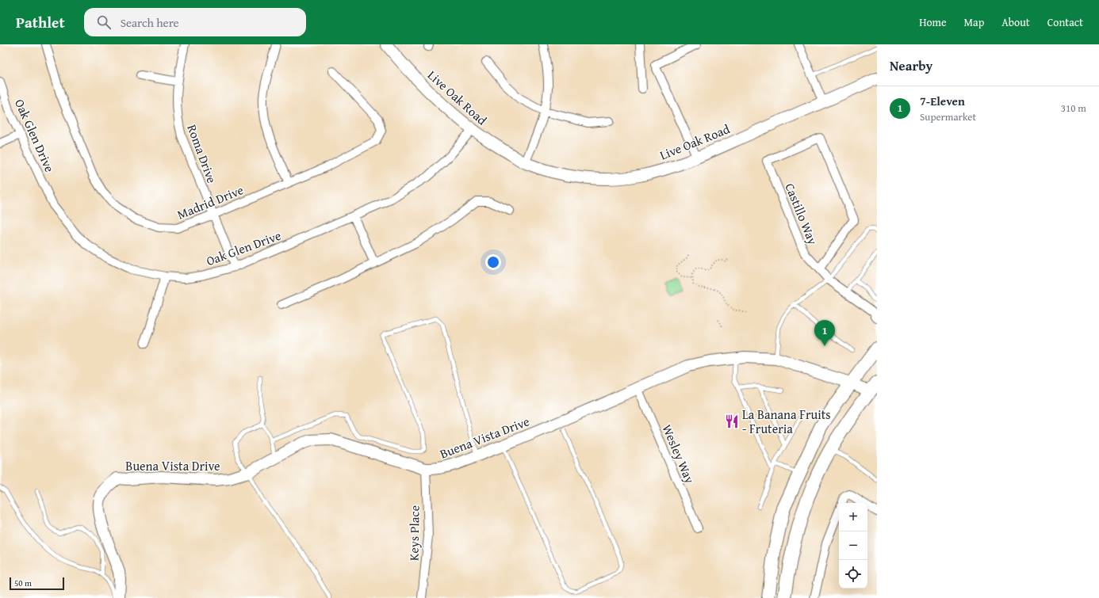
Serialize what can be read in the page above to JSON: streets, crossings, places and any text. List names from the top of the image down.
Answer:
{
  "streets": {
    "street": [
      "Live Oak Road",
      "Oak Glen Drive",
      "Roma Drive",
      "Madrid Drive",
      "Castillo Way",
      "Buena Vista Drive",
      "Wesley Way",
      "Keys Place"
    ]
  },
  "crossings": [
    ["Live Oak Road", "Oak Glen Drive"],
    ["Oak Glen Drive", "Roma Drive"],
    ["Roma Drive", "Madrid Drive"],
    ["Buena Vista Drive", "Wesley Way"],
    ["Buena Vista Drive", "Keys Place"]
  ],
  "places": {
    "restaurant": ["La Banana Fruits - Fruteria"]
  },
  "scale_bar": "50 m",
  "page": {
    "header": "Pathlet",
    "search": "Search here",
    "nav": [
      "Home",
      "Map",
      "About",
      "Contact"
    ],
    "heading": "Nearby",
    "list": [
      {
        "mark": "1",
        "name": "7-Eleven",
        "note": "Supermarket",
        "value": "310 m"
      }
    ],
    "pins": "1",
    "map_buttons": ["+", "−"],
    "scale": "50 m"
  }
}
